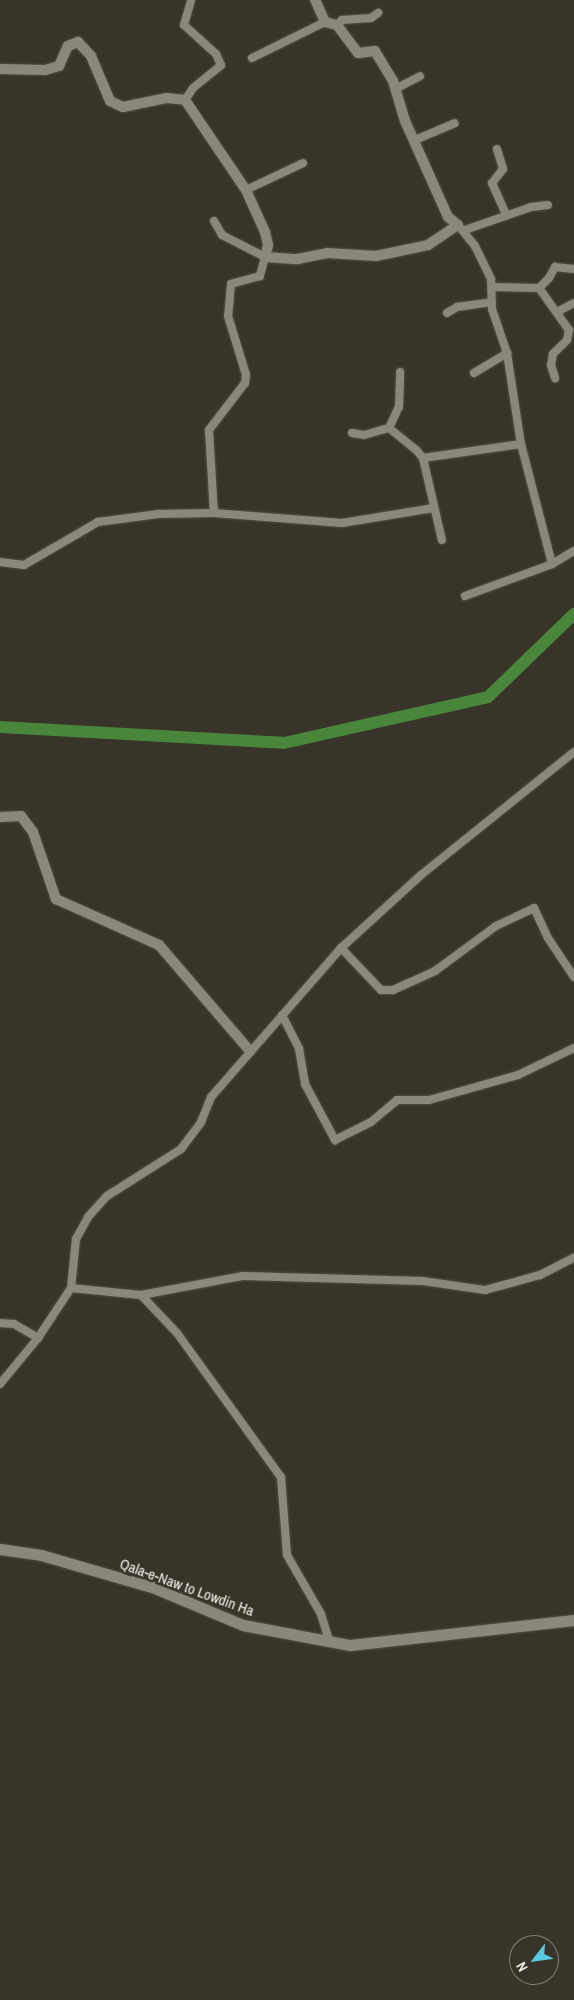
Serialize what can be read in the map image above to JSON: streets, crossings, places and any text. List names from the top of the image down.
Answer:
{
  "streets": {
    "main road": ["Qala-e-Naw to Lowdin Ha"]
  },
  "north": "bottom left"
}
